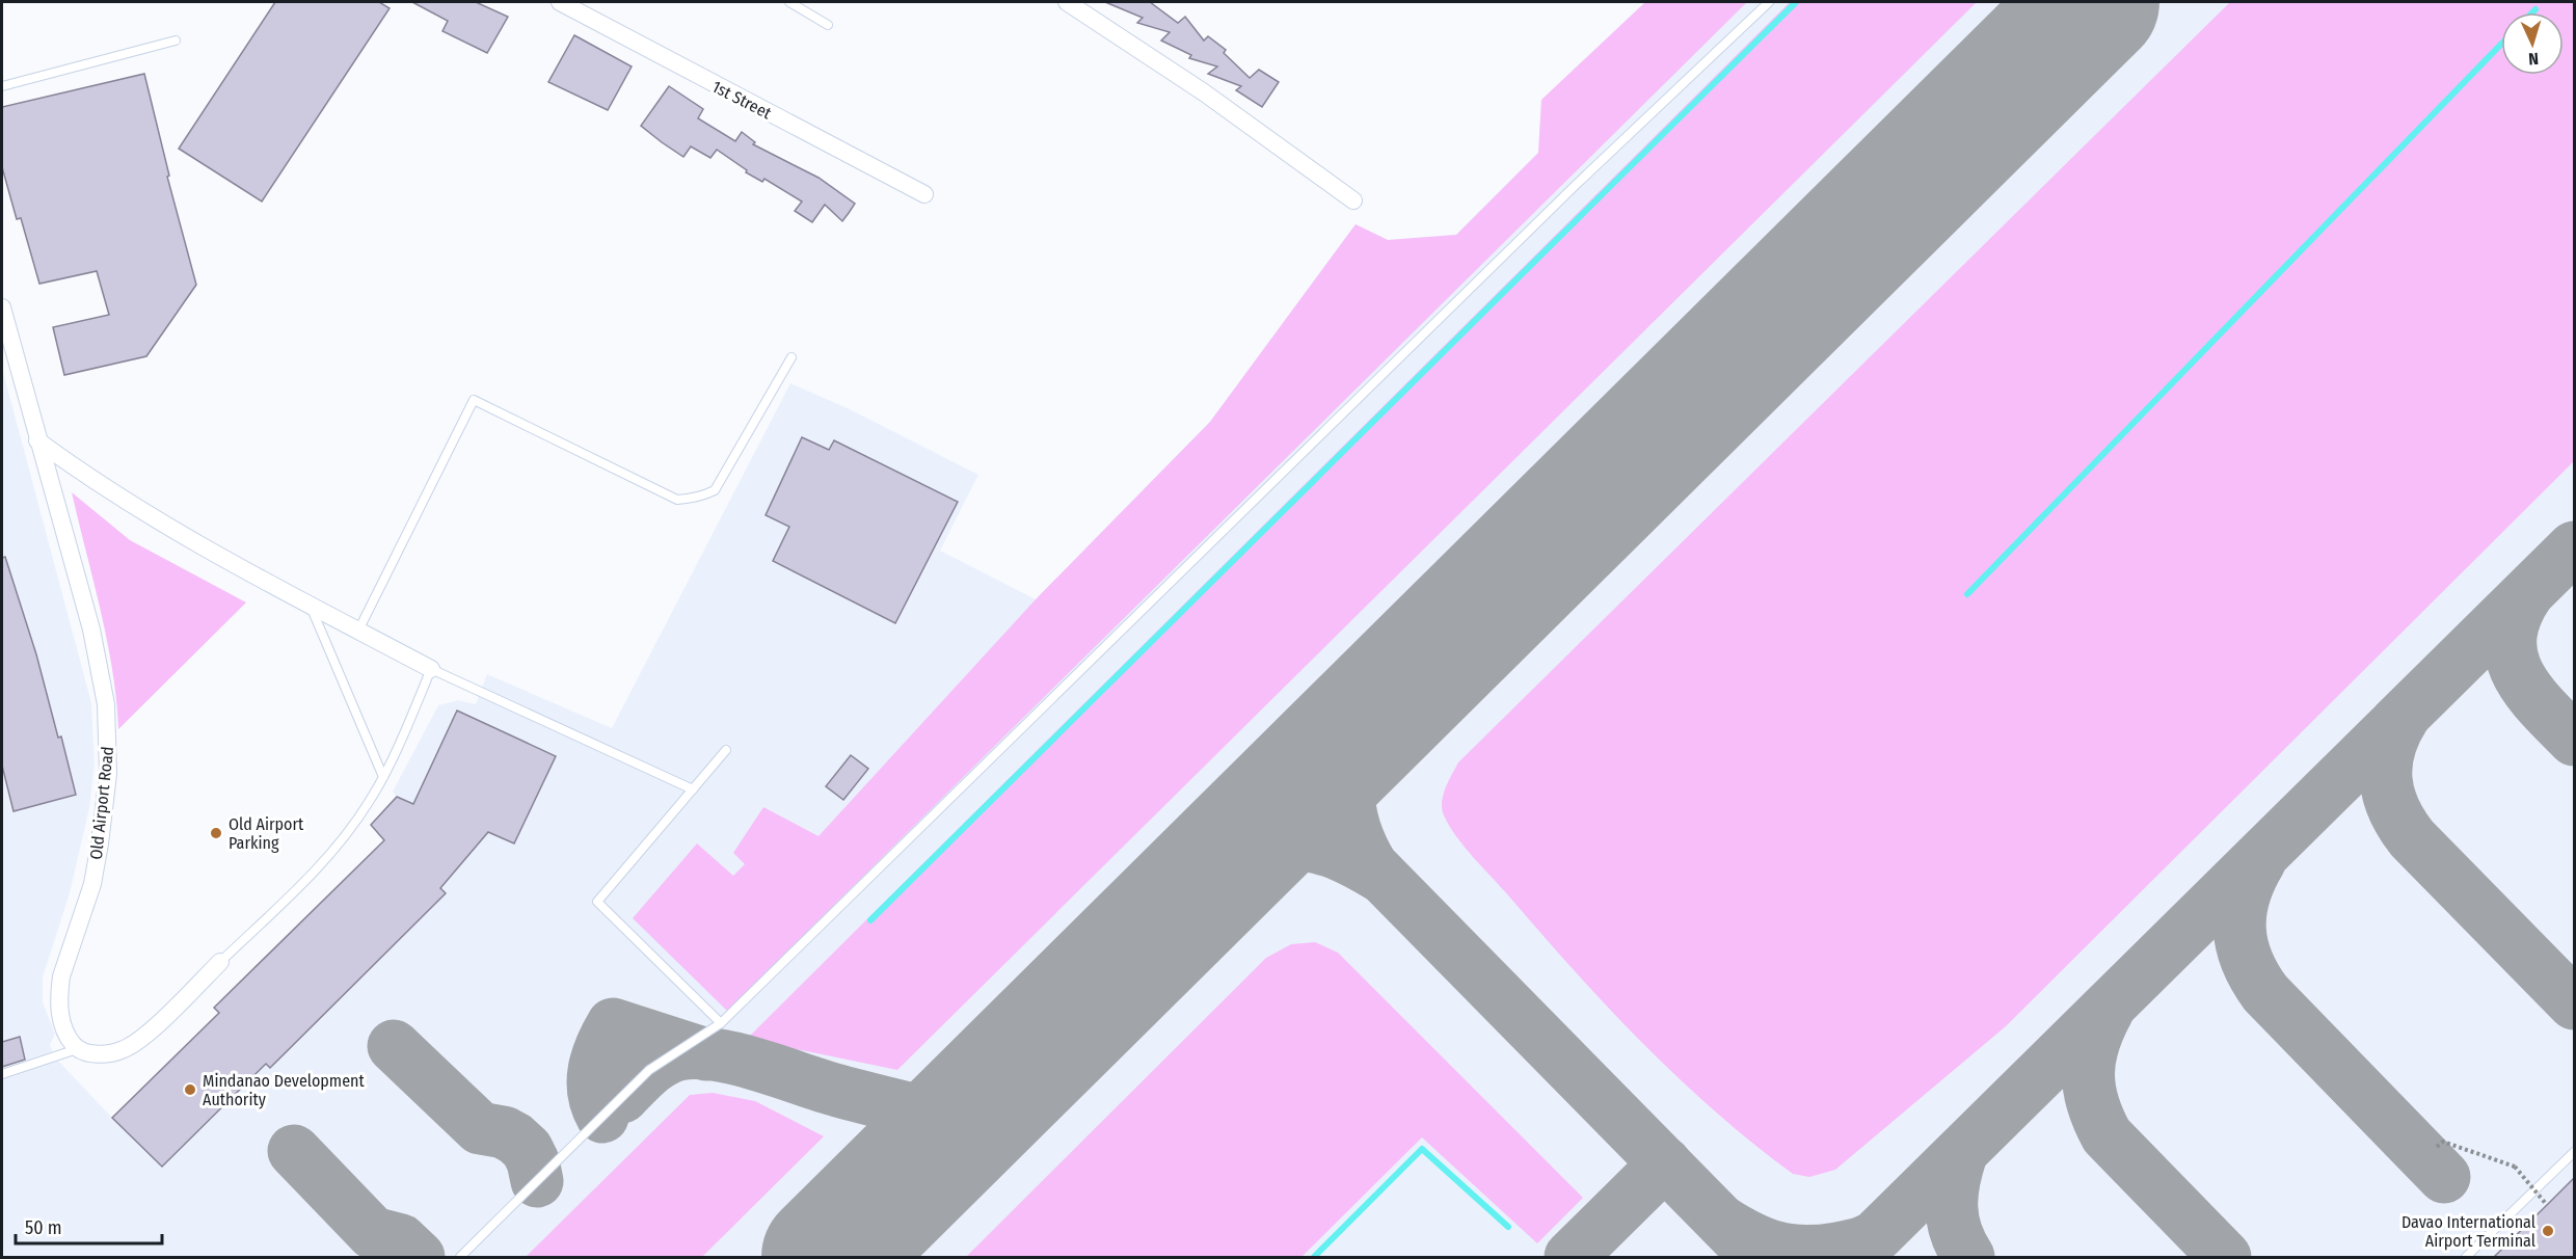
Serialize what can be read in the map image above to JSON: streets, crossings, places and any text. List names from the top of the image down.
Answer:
{
  "streets": {
    "street": ["1st Street", "Old Airport Road"]
  },
  "places": ["Old Airport Parking", "Mindanao Development Authority", "Davao International Airport Terminal"],
  "scale_bar": "50 m",
  "north": "bottom"
}
